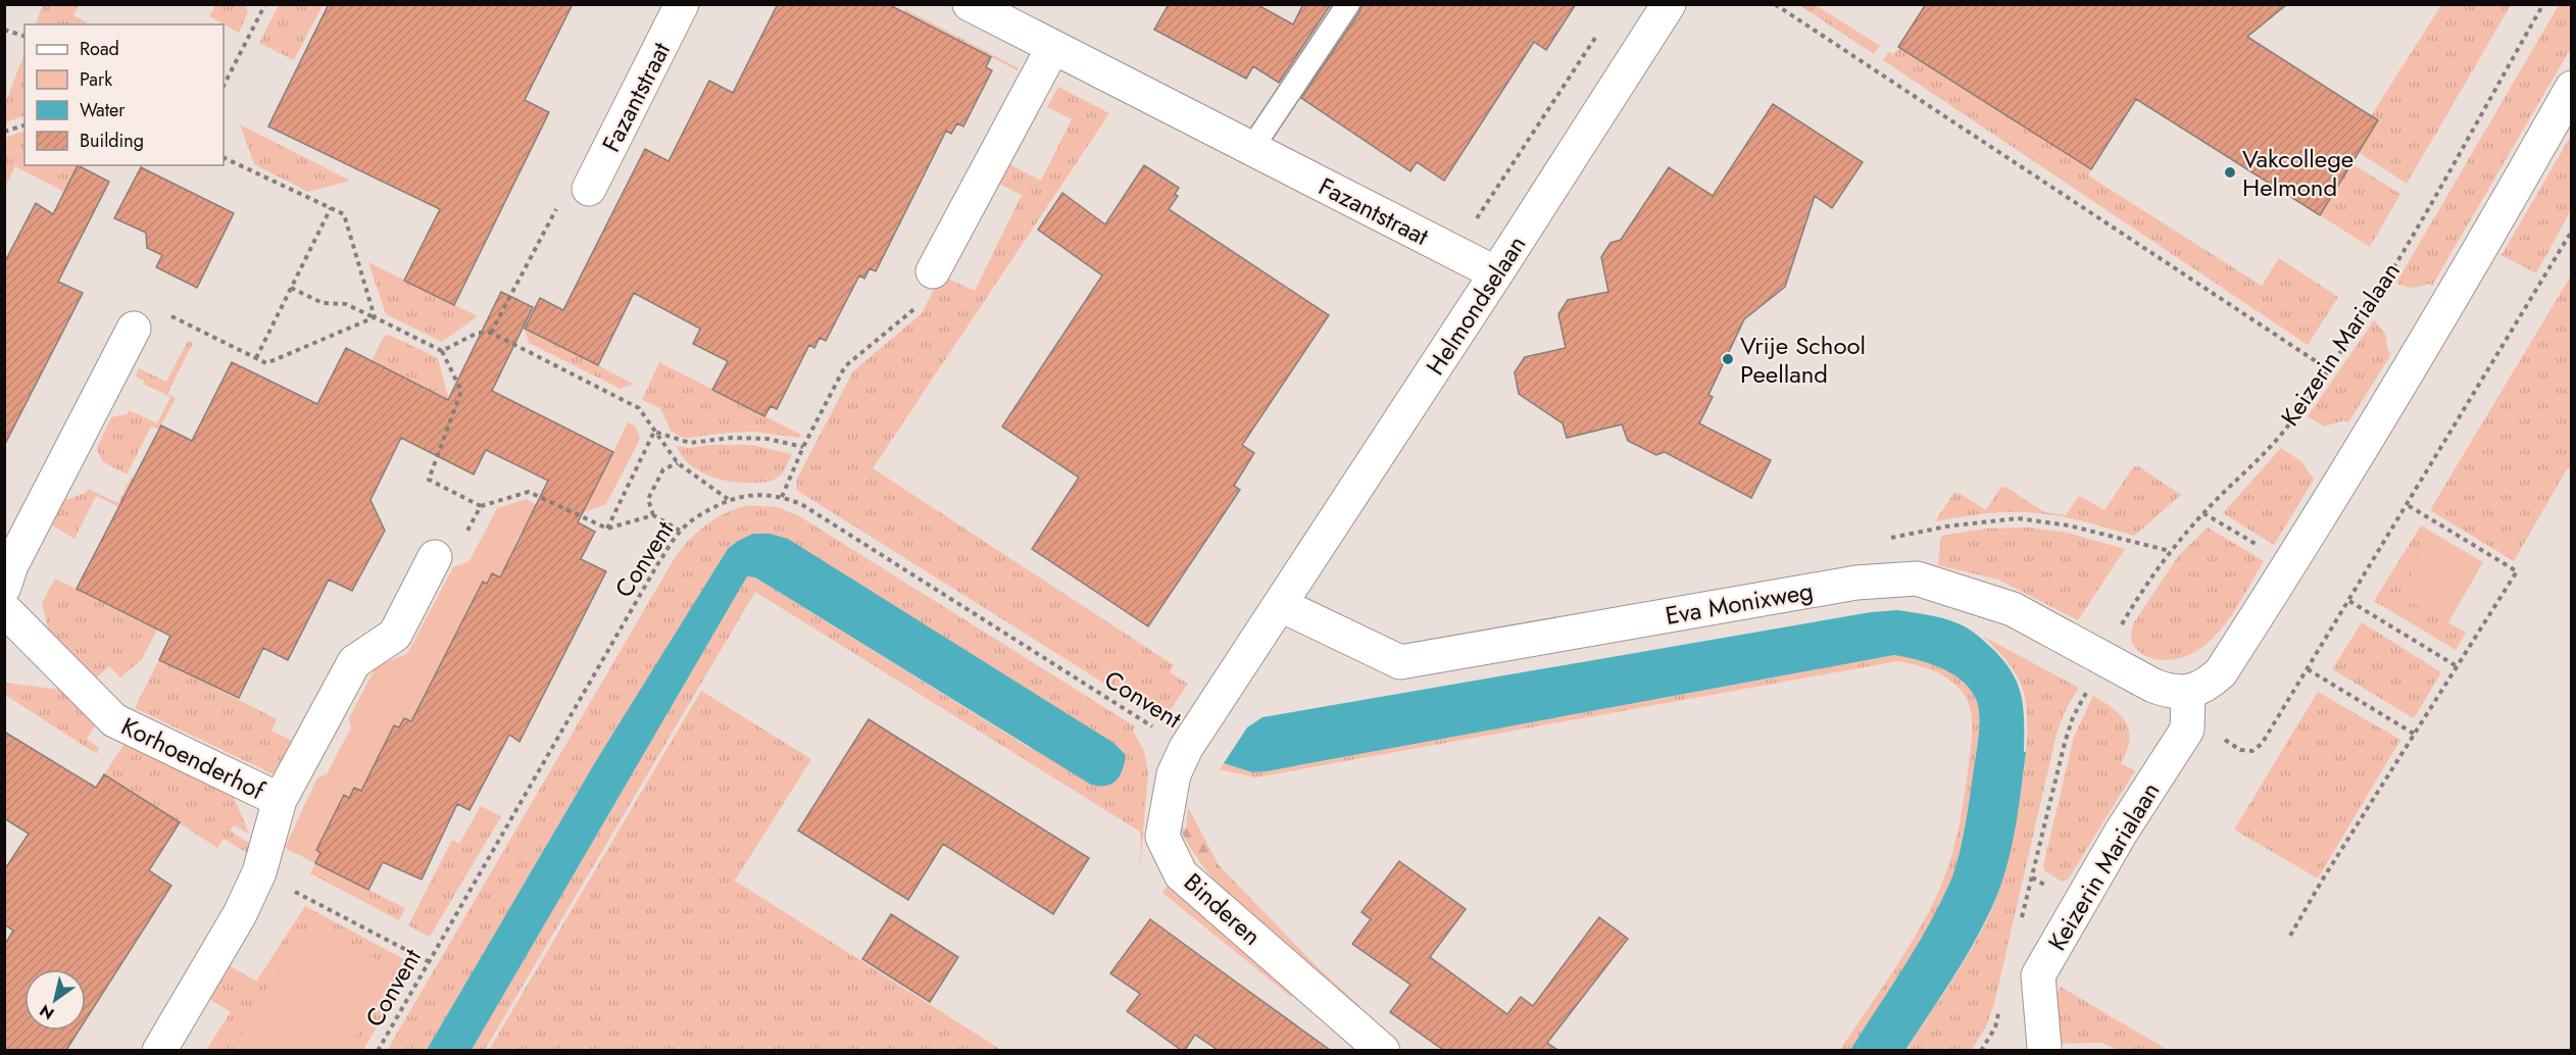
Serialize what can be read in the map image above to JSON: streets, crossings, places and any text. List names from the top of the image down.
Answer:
{
  "streets": {
    "street": [
      "Fazantstraat",
      "Helmondselaan",
      "Keizerin Marialaan",
      "Eva Monixweg",
      "Korhoenderhof",
      "Binderen"
    ],
    "path": ["Convent"]
  },
  "crossings": [
    ["Fazantstraat", "Helmondselaan"],
    ["Helmondselaan", "Eva Monixweg"],
    ["Helmondselaan", "Binderen"],
    ["Keizerin Marialaan", "Eva Monixweg"],
    ["Convent", "Binderen"],
    ["Eva Monixweg", "Binderen"]
  ],
  "places": ["Vakcollege Helmond", "Vrije School Peelland"],
  "legend": [
    "Road",
    "Park",
    "Water",
    "Building"
  ],
  "north": "bottom left"
}
